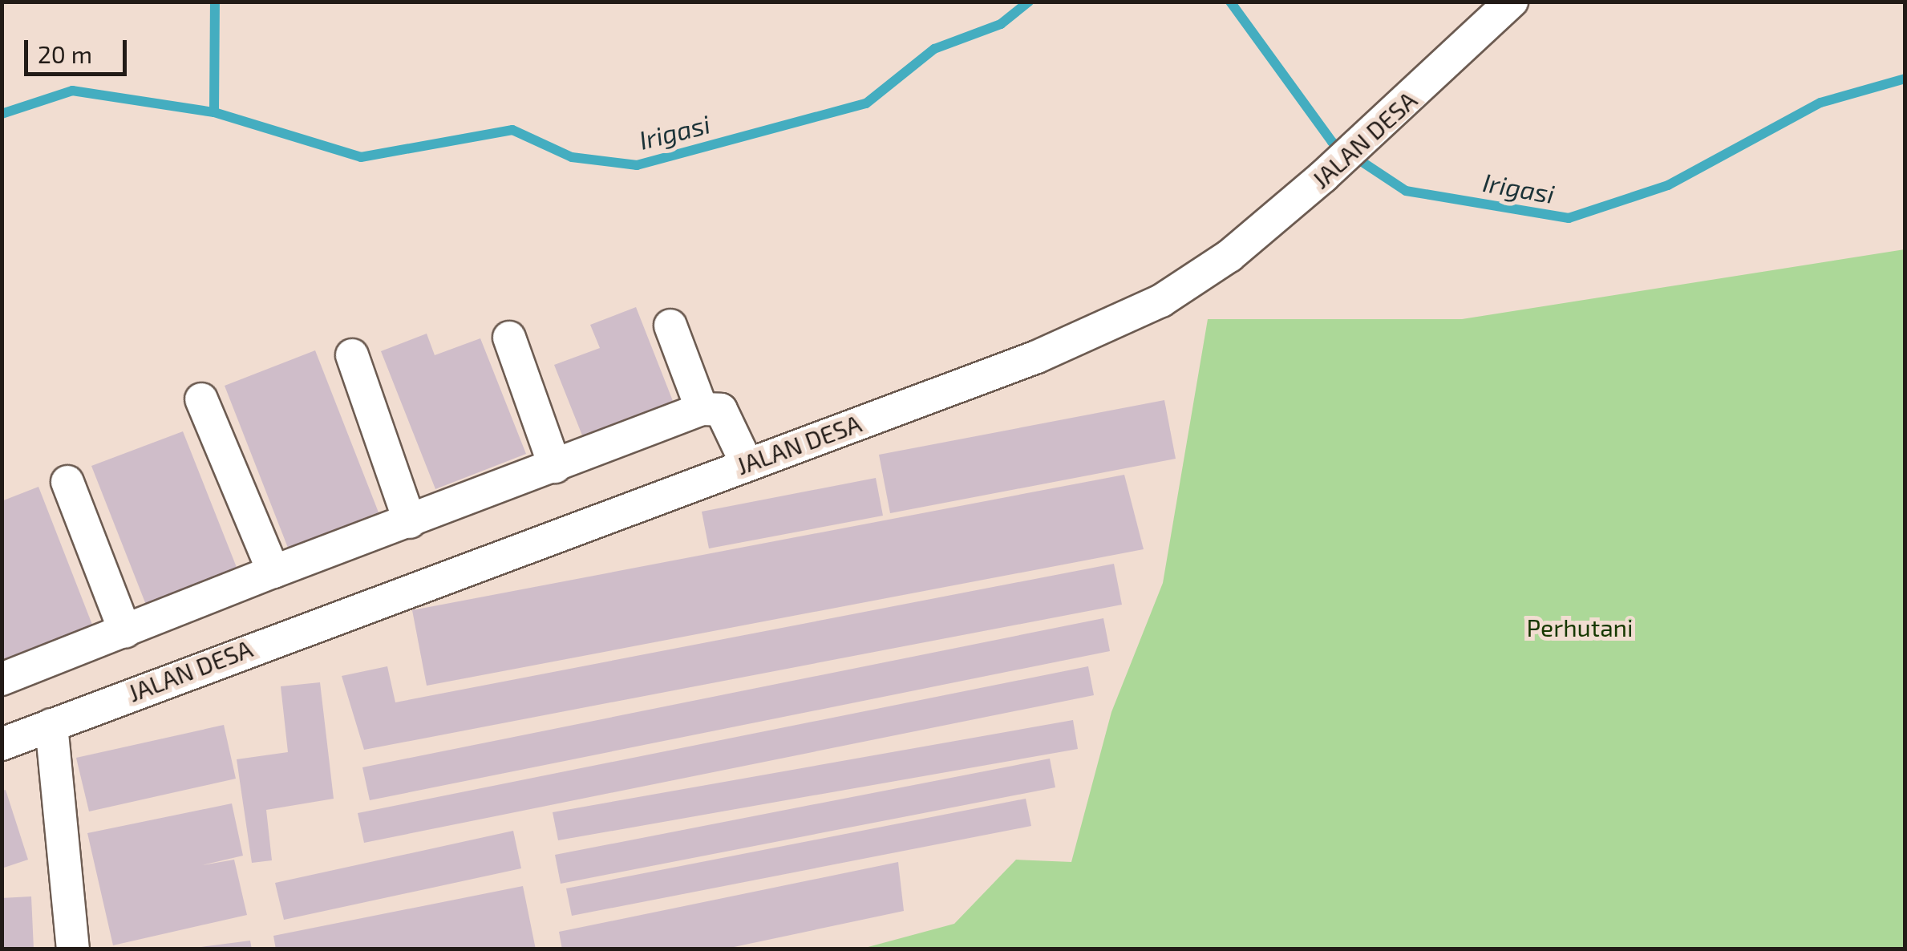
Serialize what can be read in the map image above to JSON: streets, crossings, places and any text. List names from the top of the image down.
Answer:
{
  "streets": {
    "street": ["JALAN DESA"]
  },
  "water": ["Irigasi"],
  "parks": ["Perhutani"],
  "scale_bar": "20 m"
}
